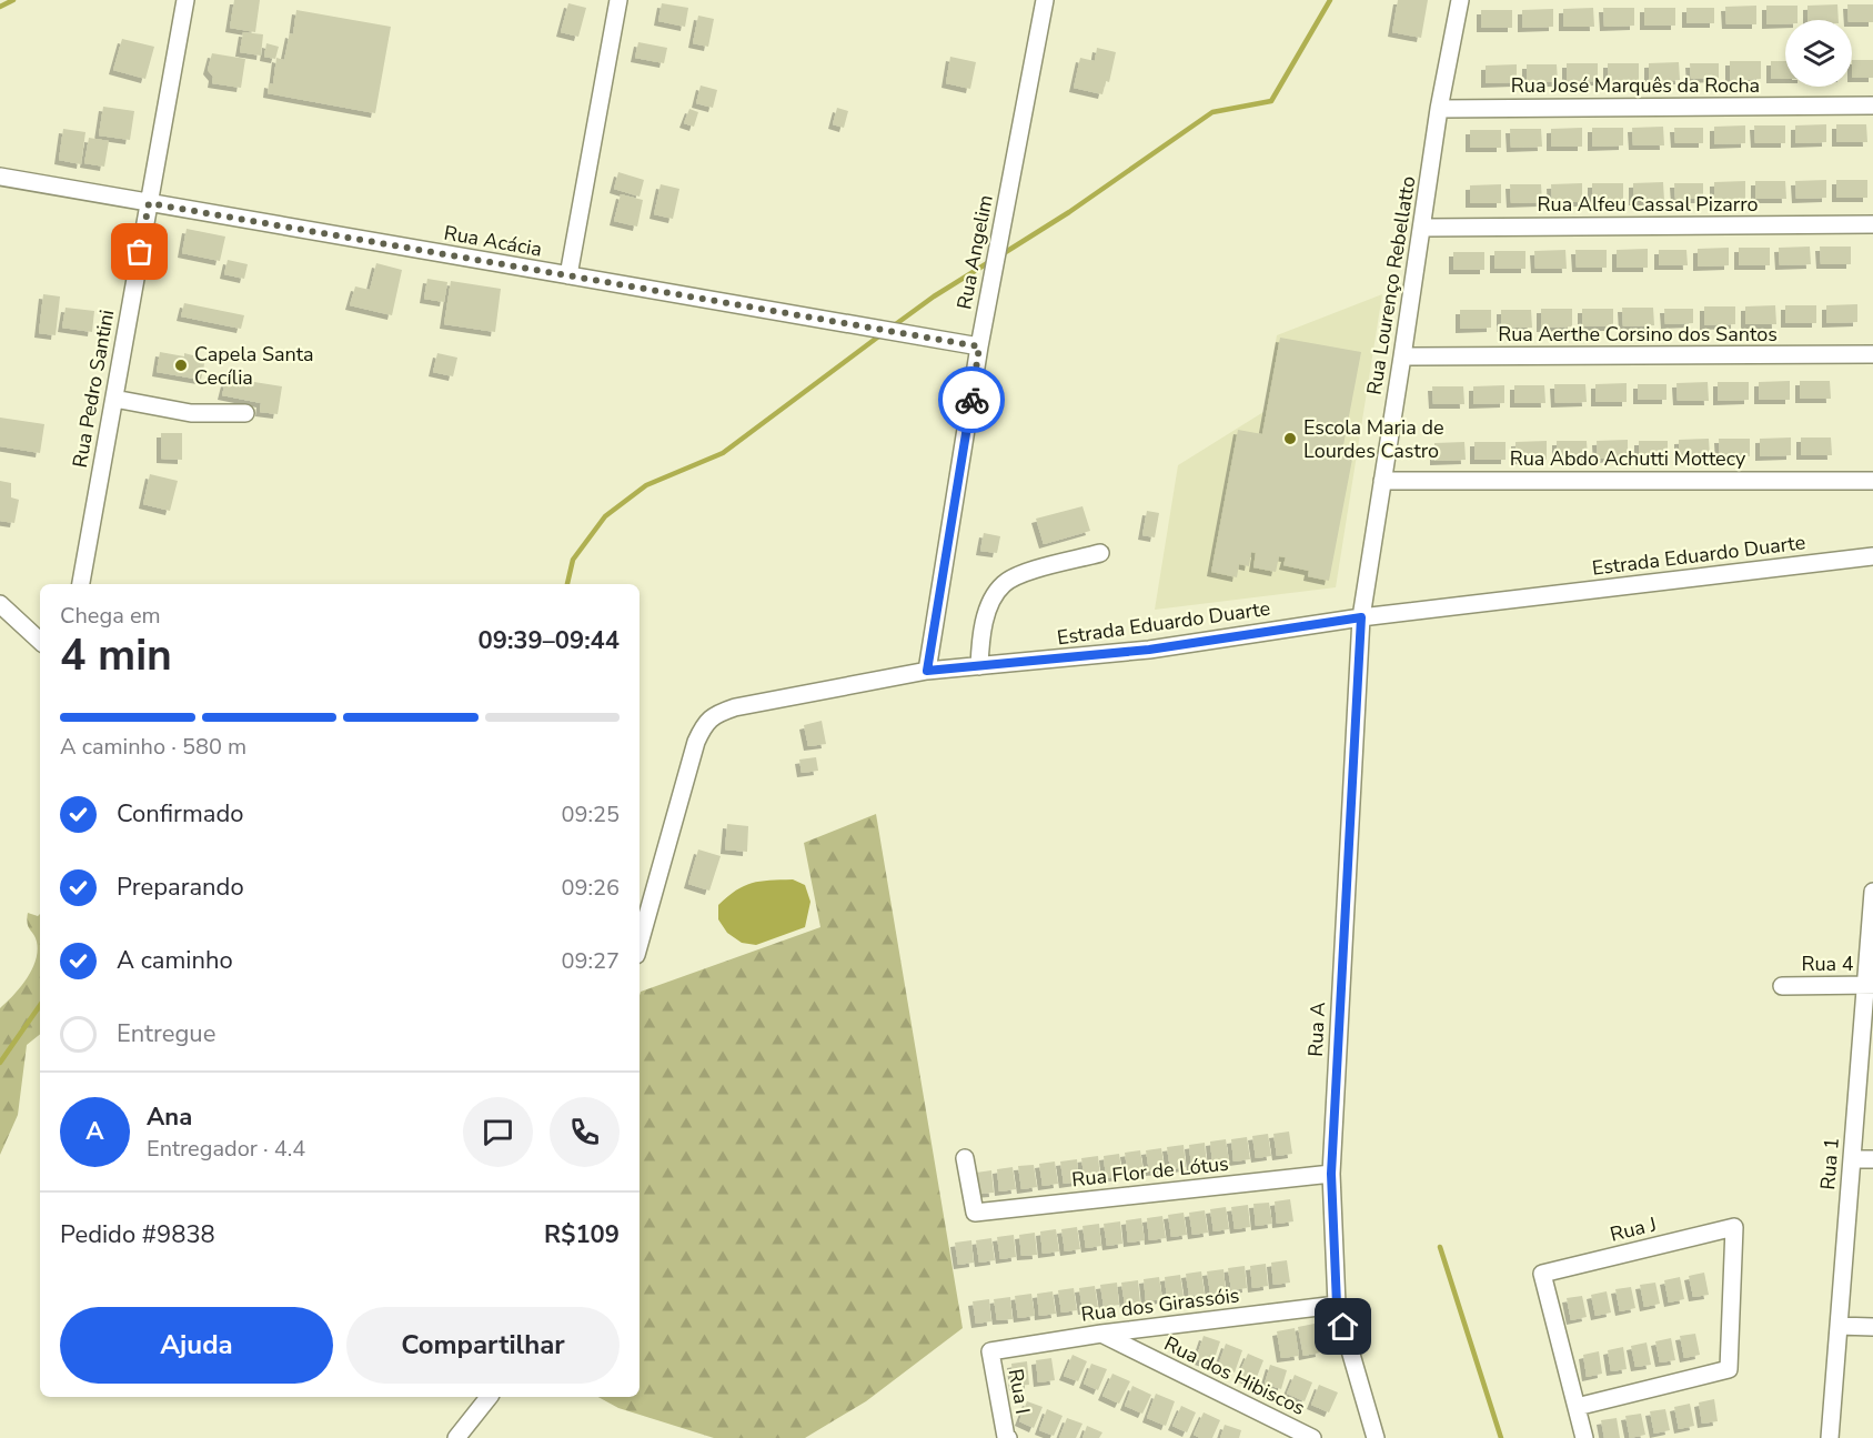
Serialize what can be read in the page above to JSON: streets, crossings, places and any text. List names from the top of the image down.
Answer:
{
  "streets": {
    "street": [
      "Rua José Marquês da Rocha",
      "Rua Alfeu Cassal Pizarro",
      "Rua Acácia",
      "Rua Angelim",
      "Rua Lourenço Rebellatto",
      "Rua Aerthe Corsino dos Santos",
      "Rua Pedro Santini",
      "Rua Abdo Achutti Mottecy",
      "Estrada Eduardo Duarte",
      "Rua 4",
      "Rua A",
      "Rua 1",
      "Rua Flor de Lótus",
      "Rua J",
      "Rua dos Girassóis",
      "Rua dos Hibiscos",
      "Rua I"
    ]
  },
  "crossings": [
    ["Rua José Marquês da Rocha", "Rua Lourenço Rebellatto"],
    ["Rua Alfeu Cassal Pizarro", "Rua Lourenço Rebellatto"],
    ["Rua Acácia", "Rua Angelim"],
    ["Rua Acácia", "Rua Pedro Santini"],
    ["Rua Angelim", "Estrada Eduardo Duarte"],
    ["Rua Lourenço Rebellatto", "Rua Aerthe Corsino dos Santos"],
    ["Rua Lourenço Rebellatto", "Rua Abdo Achutti Mottecy"],
    ["Rua Lourenço Rebellatto", "Estrada Eduardo Duarte"],
    ["Rua Lourenço Rebellatto", "Rua A"],
    ["Estrada Eduardo Duarte", "Rua A"],
    ["Rua 4", "Rua 1"],
    ["Rua A", "Rua Flor de Lótus"],
    ["Rua A", "Rua dos Girassóis"],
    ["Rua dos Girassóis", "Rua dos Hibiscos"],
    ["Rua dos Girassóis", "Rua I"]
  ],
  "places": ["Capela Santa Cecília", "Escola Maria de Lourdes Castro"],
  "page": {
    "heading": ["4 min", "Chega em", "09:39–09:44"],
    "panel": [
      "Ana",
      "Entregador · 4.4",
      "Pedido #9838",
      "R$109"
    ],
    "bar": "A caminho · 580 m",
    "list": [
      ["Confirmado", "09:25"],
      ["Preparando", "09:26"],
      ["A caminho", "09:27"],
      "Entregue"
    ],
    "round": "A",
    "buttons": ["Ajuda", "Compartilhar"]
  }
}
